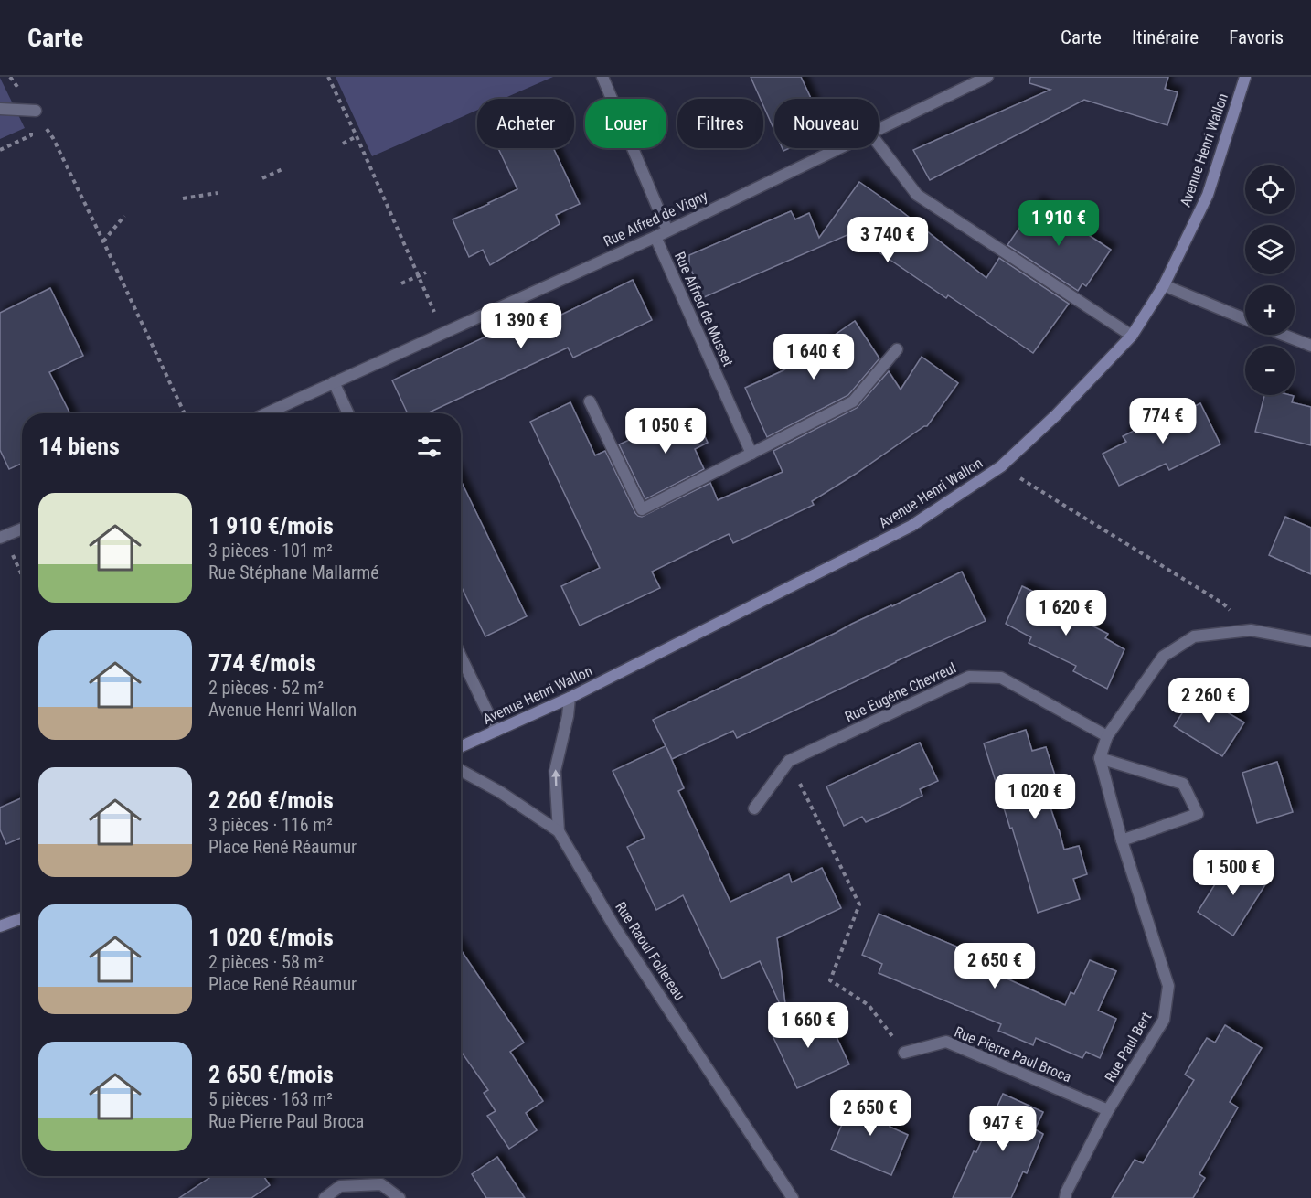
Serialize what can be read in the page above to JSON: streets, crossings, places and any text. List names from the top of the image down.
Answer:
{
  "streets": {
    "street": [
      "Avenue Henri Wallon",
      "Rue Alfred de Vigny",
      "Rue Alfred de Musset",
      "Rue Eugéne Chevreul",
      "Rue Raoul Follereau",
      "Rue Paul Bert",
      "Rue Pierre Paul Broca"
    ]
  },
  "crossings": [
    ["Avenue Henri Wallon", "Rue Raoul Follereau"],
    ["Rue Alfred de Vigny", "Rue Alfred de Musset"],
    ["Rue Paul Bert", "Rue Pierre Paul Broca"]
  ],
  "page": {
    "header": "Carte",
    "nav": ["Carte", "Itinéraire", "Favoris"],
    "chip": [
      "Acheter",
      "Louer",
      "Filtres",
      "Nouveau"
    ],
    "map_buttons": ["+", "−"],
    "price": [
      "1 910 €",
      "3 740 €",
      "1 390 €",
      "1 640 €",
      "774 €",
      "1 050 €",
      "1 620 €",
      "2 260 €",
      "1 020 €",
      "1 500 €",
      "2 650 €",
      "1 660 €",
      "2 650 €",
      "947 €"
    ],
    "heading": "14 biens",
    "list": [
      {
        "name": "1 910 €/mois",
        "note": "3 pièces · 101 m² · Rue Stéphane Mallarmé"
      },
      {
        "name": "774 €/mois",
        "note": "2 pièces · 52 m² · Avenue Henri Wallon"
      },
      {
        "name": "2 260 €/mois",
        "note": "3 pièces · 116 m² · Place René Réaumur"
      },
      {
        "name": "1 020 €/mois",
        "note": "2 pièces · 58 m² · Place René Réaumur"
      },
      {
        "name": "2 650 €/mois",
        "note": "5 pièces · 163 m² · Rue Pierre Paul Broca"
      }
    ]
  }
}
